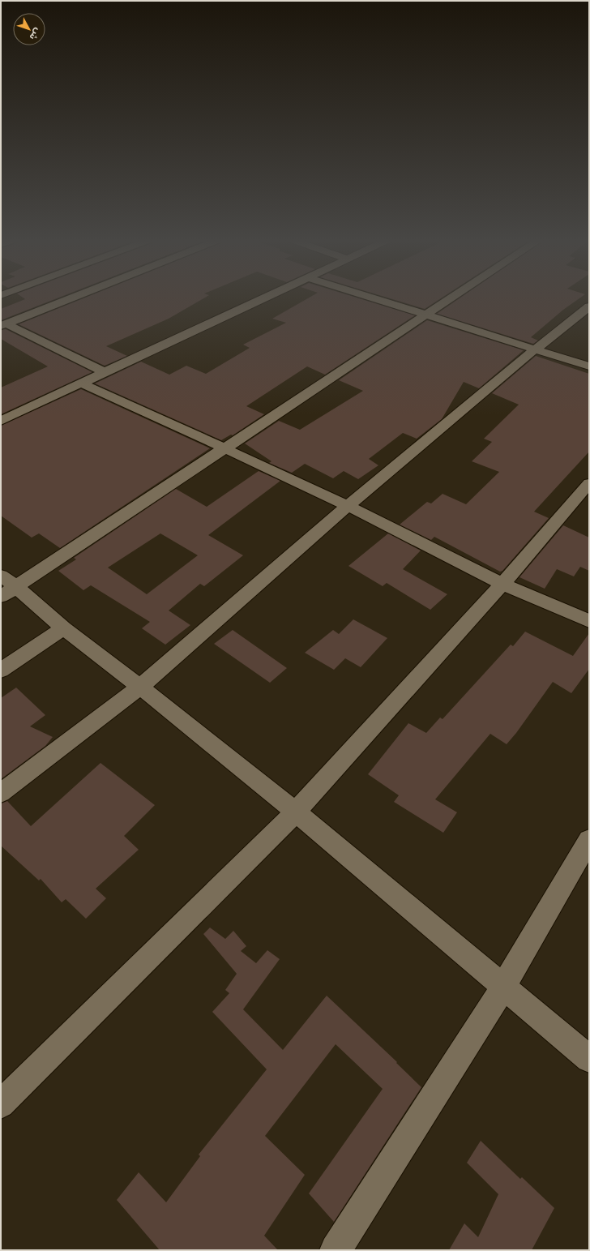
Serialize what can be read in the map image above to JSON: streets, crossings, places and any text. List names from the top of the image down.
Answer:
{
  "north": "bottom right"
}
